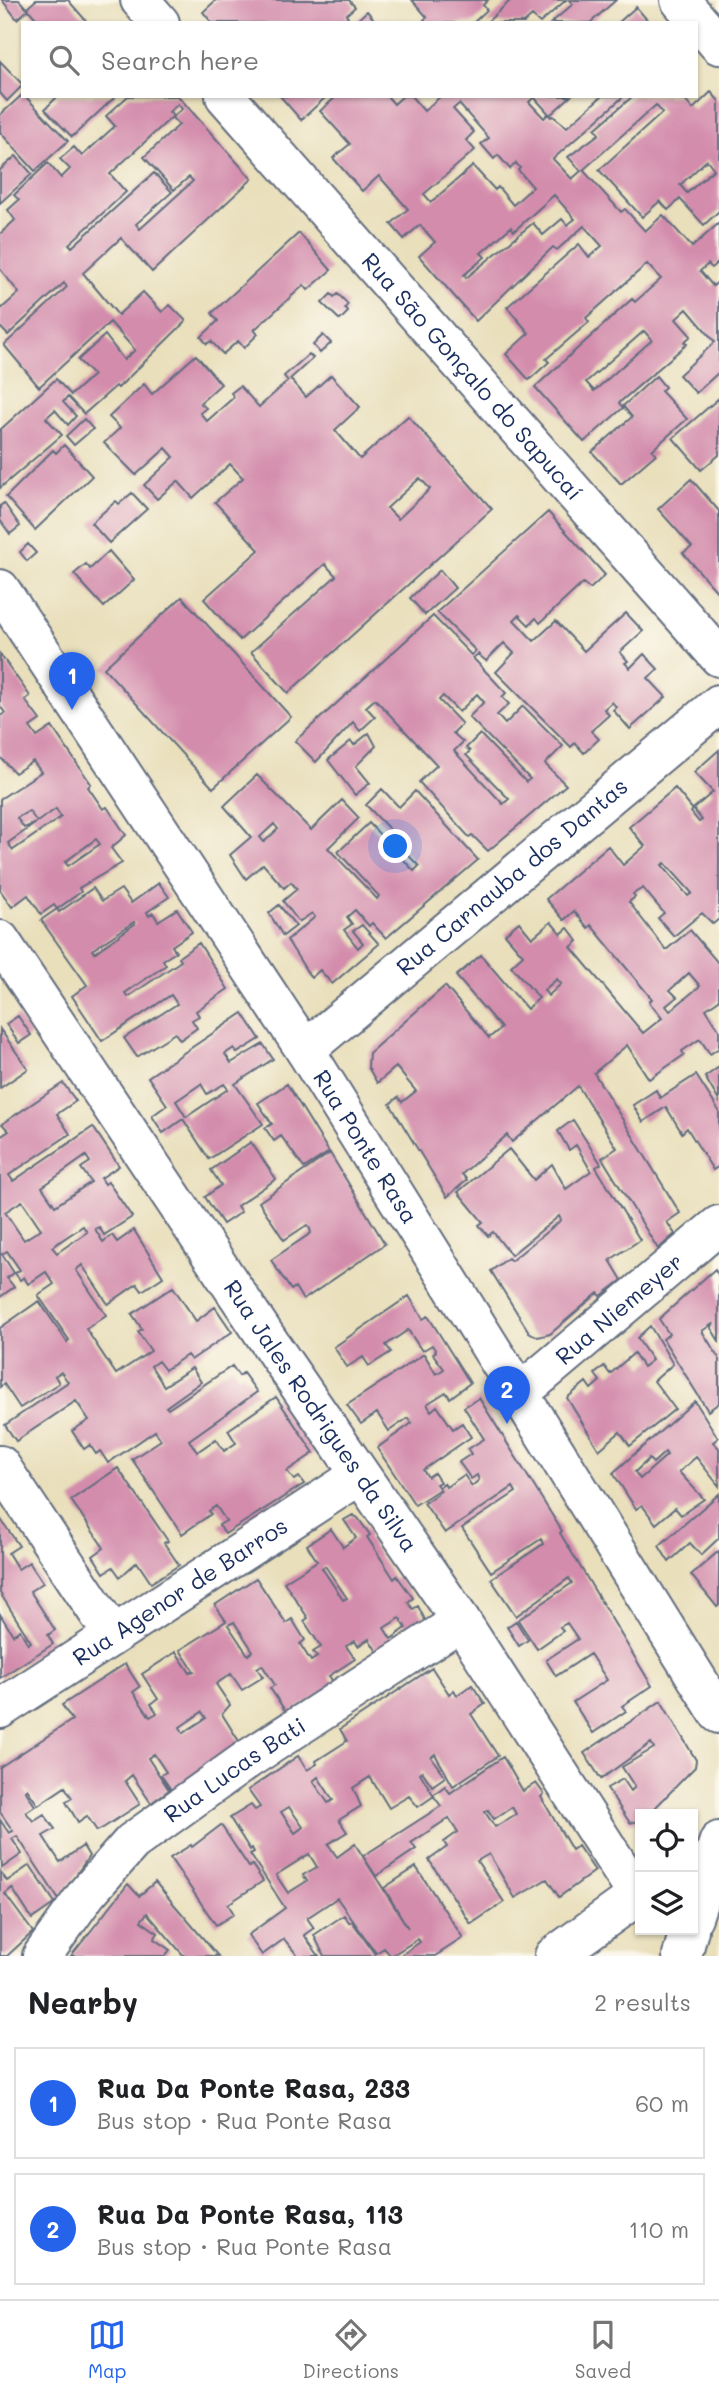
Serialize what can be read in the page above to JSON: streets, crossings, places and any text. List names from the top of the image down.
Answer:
{
  "streets": {
    "street": [
      "Rua São Gonçalo do Sapucaí",
      "Rua Carnauba dos Dantas",
      "Rua Ponte Rasa",
      "Rua Niemeyer",
      "Rua Jales Rodrigues da Silva",
      "Rua Agenor de Barros",
      "Rua Lucas Bati"
    ]
  },
  "crossings": [
    ["Rua Carnauba dos Dantas", "Rua Ponte Rasa"],
    ["Rua Ponte Rasa", "Rua Niemeyer"],
    ["Rua Jales Rodrigues da Silva", "Rua Agenor de Barros"],
    ["Rua Jales Rodrigues da Silva", "Rua Lucas Bati"]
  ],
  "page": {
    "search": "Search here",
    "pins": ["1", "2"],
    "heading": ["Nearby", "2 results"],
    "list": [
      {
        "mark": "1",
        "name": "Rua Da Ponte Rasa, 233",
        "note": "Bus stop · Rua Ponte Rasa",
        "value": "60 m"
      },
      {
        "mark": "2",
        "name": "Rua Da Ponte Rasa, 113",
        "note": "Bus stop · Rua Ponte Rasa",
        "value": "110 m"
      }
    ],
    "nav": ["Map", "Directions", "Saved"]
  }
}
